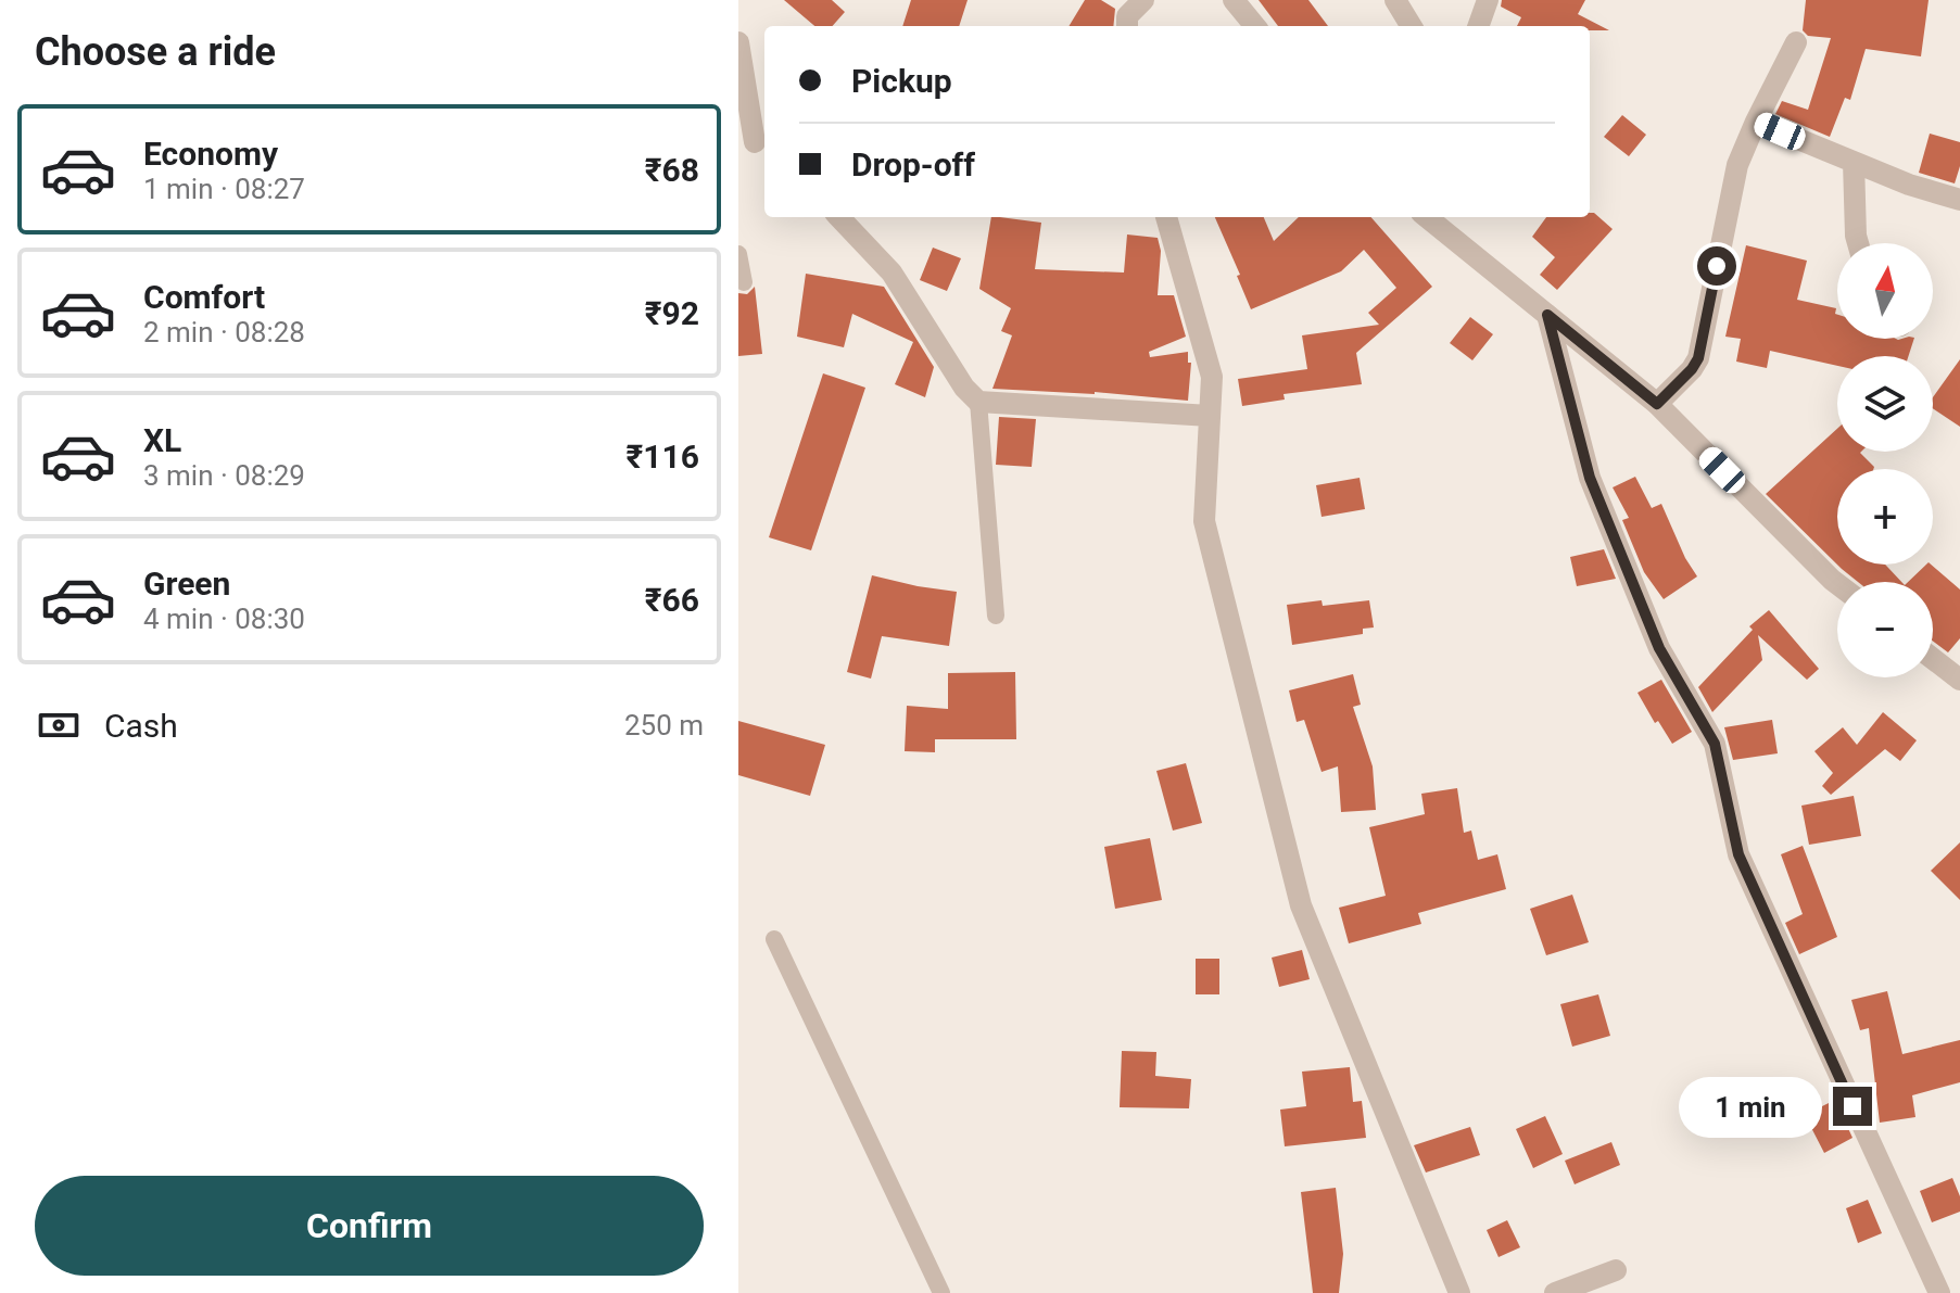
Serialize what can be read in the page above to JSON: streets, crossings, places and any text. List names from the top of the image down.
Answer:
{
  "north": "top",
  "page": {
    "heading": "Choose a ride",
    "banner": ["Pickup", "Drop-off"],
    "list": [
      {
        "name": "Economy",
        "note": "1 min · 08:27",
        "value": "₹68"
      },
      {
        "name": "Comfort",
        "note": "2 min · 08:28",
        "value": "₹92"
      },
      {
        "name": "XL",
        "note": "3 min · 08:29",
        "value": "₹116"
      },
      {
        "name": "Green",
        "note": "4 min · 08:30",
        "value": "₹66"
      }
    ],
    "map_buttons": ["+", "−"],
    "pay": ["Cash", "250 m"],
    "bubble": "1 min",
    "buttons": "Confirm"
  }
}
